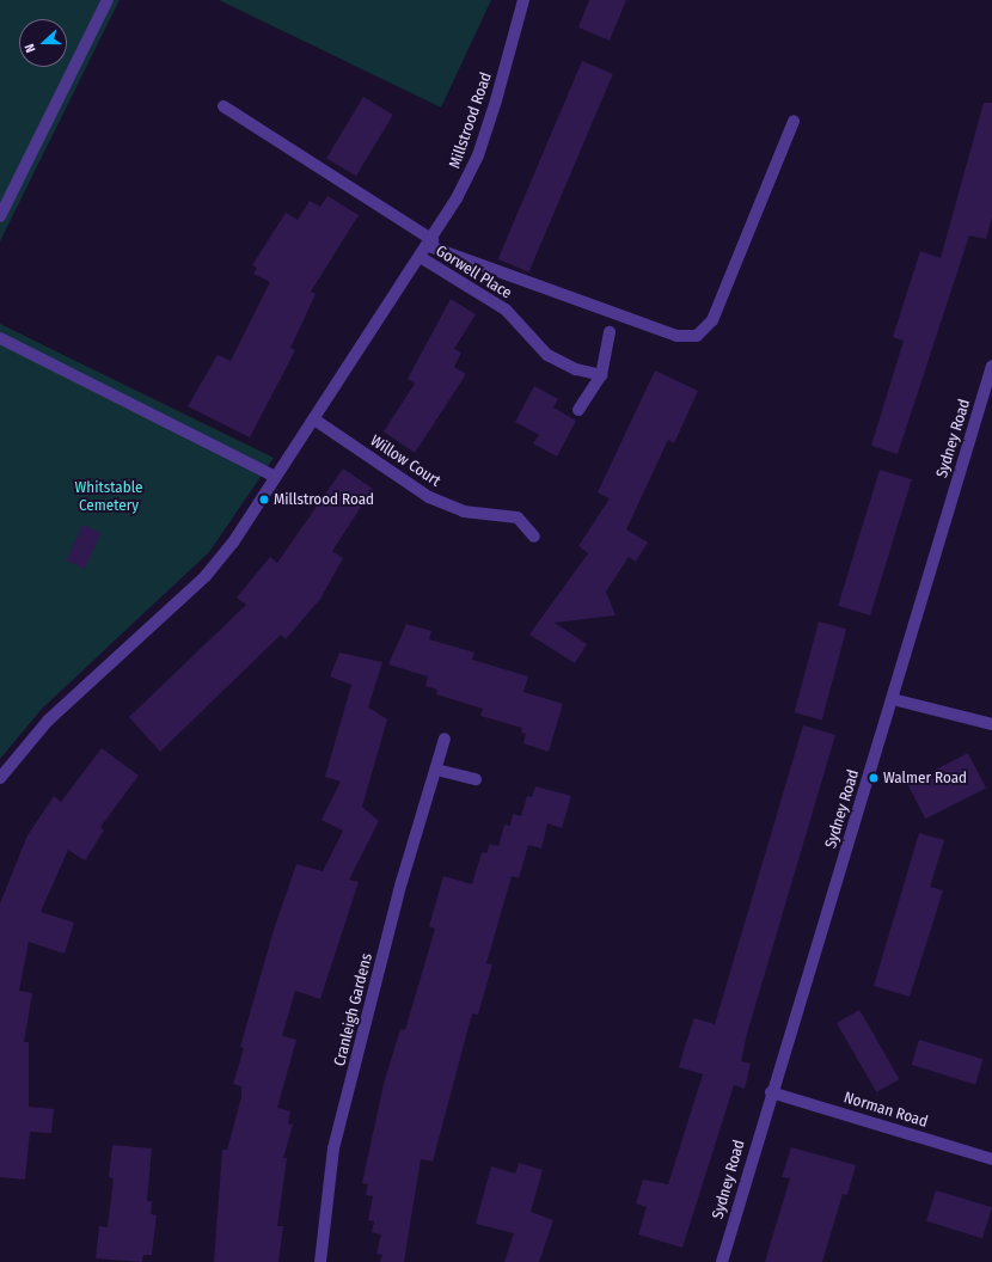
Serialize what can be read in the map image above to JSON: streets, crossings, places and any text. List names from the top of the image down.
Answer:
{
  "streets": {
    "street": [
      "Millstrood Road",
      "Gorwell Place",
      "Sydney Road",
      "Willow Court",
      "Cranleigh Gardens",
      "Norman Road"
    ]
  },
  "crossings": [
    ["Millstrood Road", "Gorwell Place"],
    ["Millstrood Road", "Willow Court"],
    ["Sydney Road", "Norman Road"]
  ],
  "parks": ["Whitstable Cemetery"],
  "places": ["Millstrood Road", "Walmer Road"],
  "north": "left"
}
